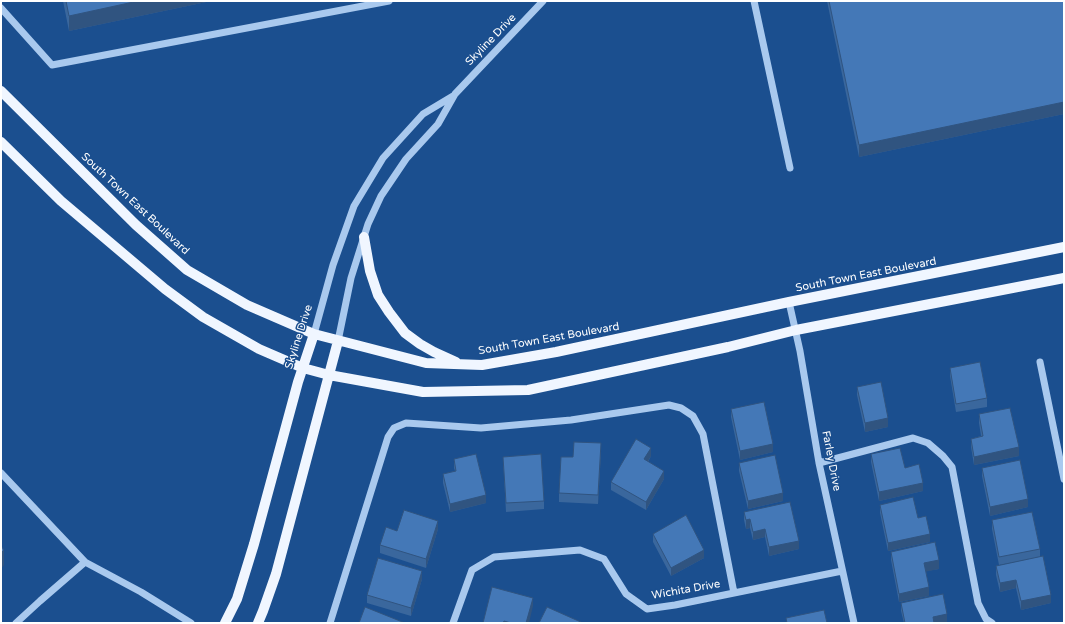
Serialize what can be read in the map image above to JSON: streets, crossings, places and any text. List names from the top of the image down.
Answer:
{
  "streets": {
    "main road": ["Skyline Drive", "South Town East Boulevard"],
    "street": ["Farley Drive", "Wichita Drive"]
  },
  "crossings": [
    ["Skyline Drive", "South Town East Boulevard"],
    ["South Town East Boulevard", "Farley Drive"],
    ["Farley Drive", "Wichita Drive"]
  ]
}
